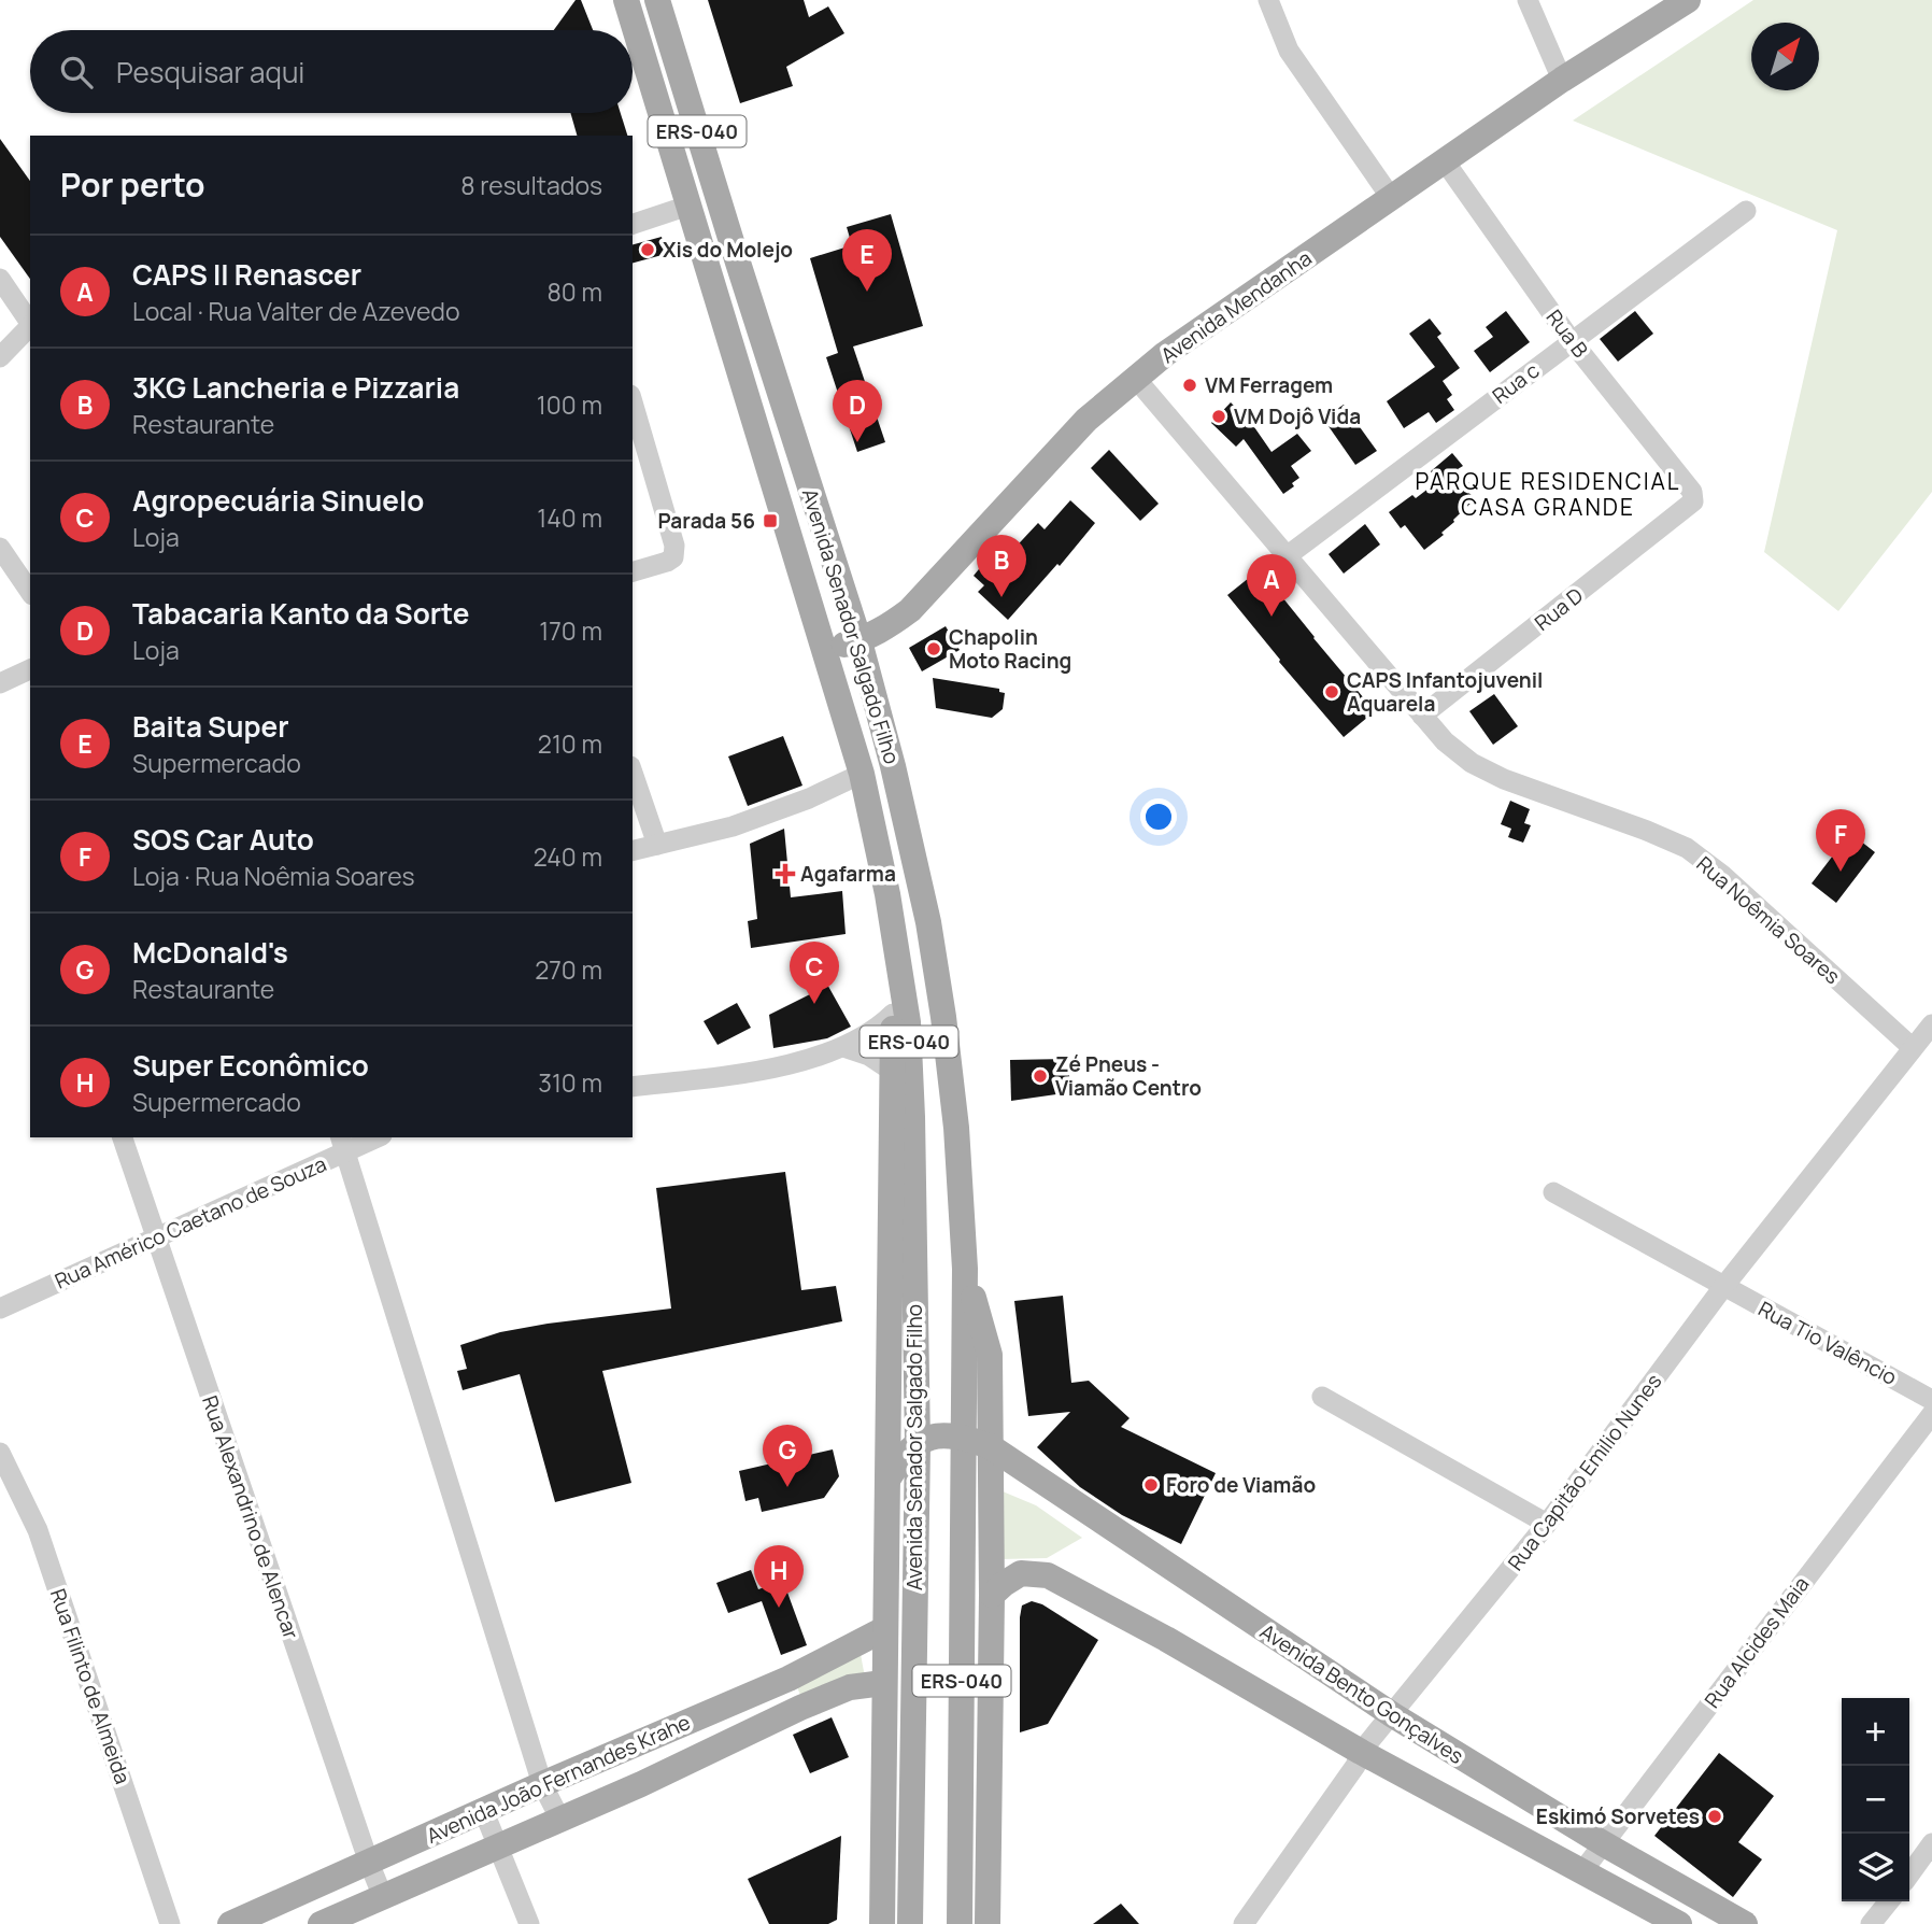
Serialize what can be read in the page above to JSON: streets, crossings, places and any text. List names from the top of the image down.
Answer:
{
  "streets": {
    "main road": [
      "ERS-040",
      "Avenida Mendanha",
      "Avenida Senador Salgado Filho",
      "Avenida Bento Gonçalves",
      "Avenida João Fernandes Krahe"
    ],
    "street": [
      "Rua B",
      "Rua c",
      "Rua D",
      "Rua Noêmia Soares",
      "Rua Américo Caetano de Souza",
      "Rua Tio Valêncio",
      "Rua Capitão Emilio Nunes",
      "Rua Alexandrino de Alencar",
      "Rua Alcides Maia",
      "Rua Filinto de Almeida"
    ]
  },
  "crossings": [
    ["Avenida Mendanha", "Rua B"],
    ["Avenida Mendanha", "Avenida Senador Salgado Filho"],
    ["Avenida Mendanha", "Rua Noêmia Soares"],
    ["Rua B", "Rua c"],
    ["Rua B", "Rua D"],
    ["Rua c", "Rua Noêmia Soares"],
    ["Rua D", "Rua Noêmia Soares"],
    ["Avenida Senador Salgado Filho", "Avenida Bento Gonçalves"],
    ["Avenida Senador Salgado Filho", "Avenida João Fernandes Krahe"],
    ["Rua Noêmia Soares", "Rua Capitão Emilio Nunes"],
    ["Rua Américo Caetano de Souza", "Rua Alexandrino de Alencar"],
    ["Rua Tio Valêncio", "Rua Capitão Emilio Nunes"],
    ["Rua Capitão Emilio Nunes", "Avenida Bento Gonçalves"],
    ["Rua Alexandrino de Alencar", "Avenida João Fernandes Krahe"],
    ["Rua Alcides Maia", "Avenida Bento Gonçalves"]
  ],
  "districts": ["PARQUE RESIDENCIAL CASA GRANDE"],
  "places": {
    "other": [
      "Xis do Molejo",
      "VM Ferragem",
      "VM Dojô Vida",
      "Chapolin Moto Racing",
      "CAPS Infantojuvenil Aquarela",
      "Zé Pneus - Viamão Centro",
      "Foro de Viamão",
      "Eskimó Sorvetes"
    ],
    "transit": ["Parada 56"],
    "health": ["Agafarma"]
  },
  "north": "top right",
  "page": {
    "search": "Pesquisar aqui",
    "heading": ["Por perto", "8 resultados"],
    "pins": [
      "E",
      "D",
      "B",
      "A",
      "F",
      "C",
      "G",
      "H"
    ],
    "list": [
      {
        "mark": "A",
        "name": "CAPS II Renascer",
        "note": "Local · Rua Valter de Azevedo",
        "value": "80 m"
      },
      {
        "mark": "B",
        "name": "3KG Lancheria e Pizzaria",
        "note": "Restaurante",
        "value": "100 m"
      },
      {
        "mark": "C",
        "name": "Agropecuária Sinuelo",
        "note": "Loja",
        "value": "140 m"
      },
      {
        "mark": "D",
        "name": "Tabacaria Kanto da Sorte",
        "note": "Loja",
        "value": "170 m"
      },
      {
        "mark": "E",
        "name": "Baita Super",
        "note": "Supermercado",
        "value": "210 m"
      },
      {
        "mark": "F",
        "name": "SOS Car Auto",
        "note": "Loja · Rua Noêmia Soares",
        "value": "240 m"
      },
      {
        "mark": "G",
        "name": "McDonald's",
        "note": "Restaurante",
        "value": "270 m"
      },
      {
        "mark": "H",
        "name": "Super Econômico",
        "note": "Supermercado",
        "value": "310 m"
      }
    ],
    "map_buttons": ["+", "−"]
  }
}
